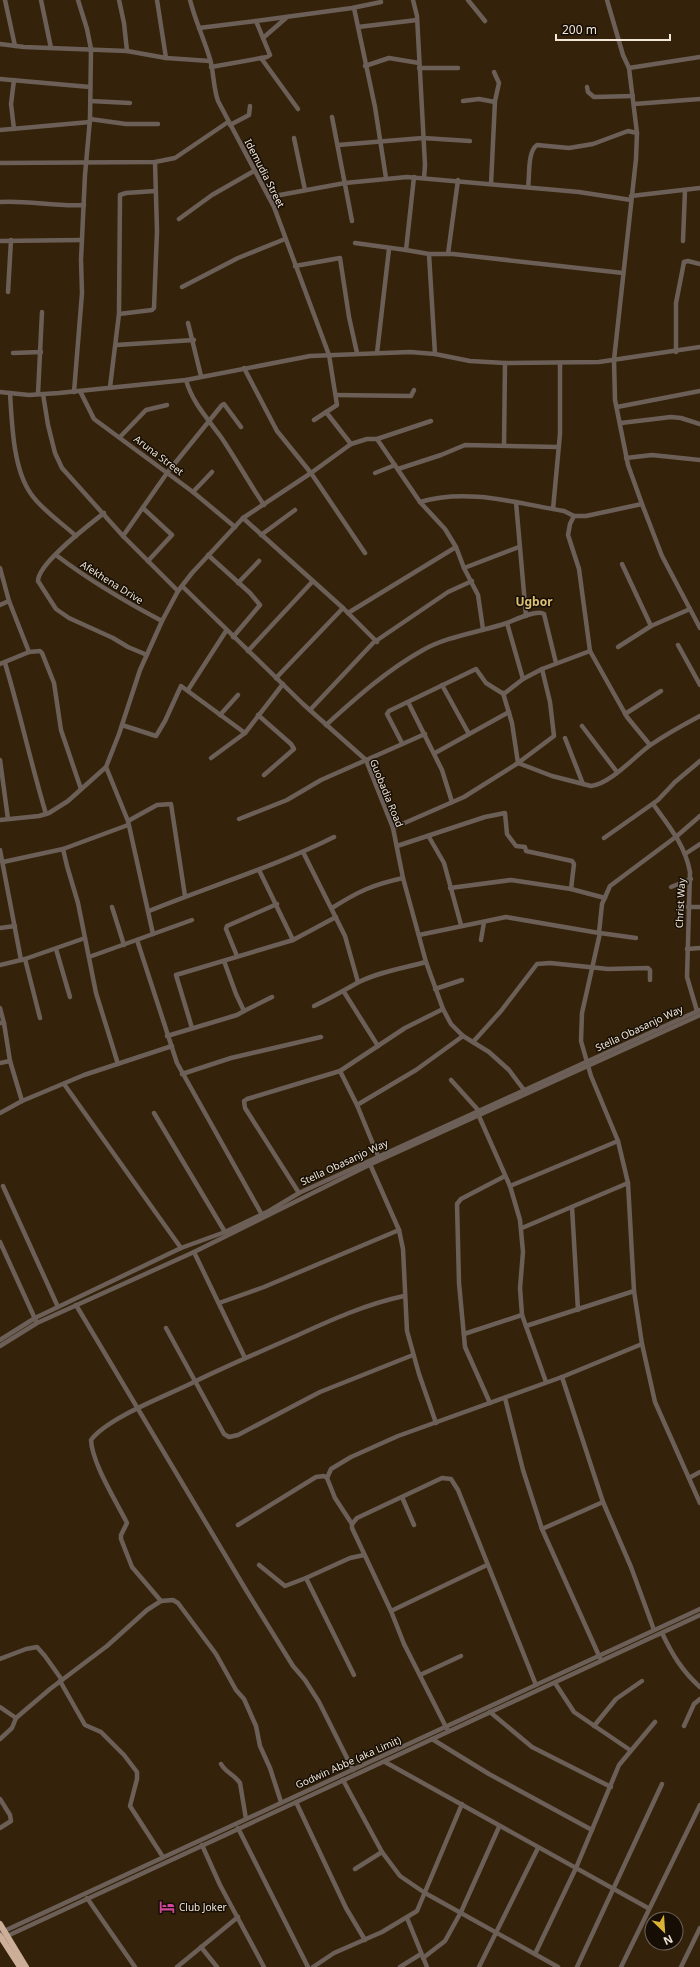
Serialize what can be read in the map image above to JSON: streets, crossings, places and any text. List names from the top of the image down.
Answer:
{
  "streets": {
    "street": [
      "Idemudia Street",
      "Aruna Street",
      "Afekhena Drive",
      "Guobadia Road",
      "Christ Way",
      "Stella Obasanjo Way",
      "Godwin Abbe (aka Limit)"
    ]
  },
  "crossings": [
    ["Guobadia Road", "Stella Obasanjo Way"],
    ["Christ Way", "Stella Obasanjo Way"]
  ],
  "districts": ["Ugbor"],
  "places": {
    "hotel": ["Club Joker"]
  },
  "scale_bar": "200 m",
  "north": "bottom right"
}
